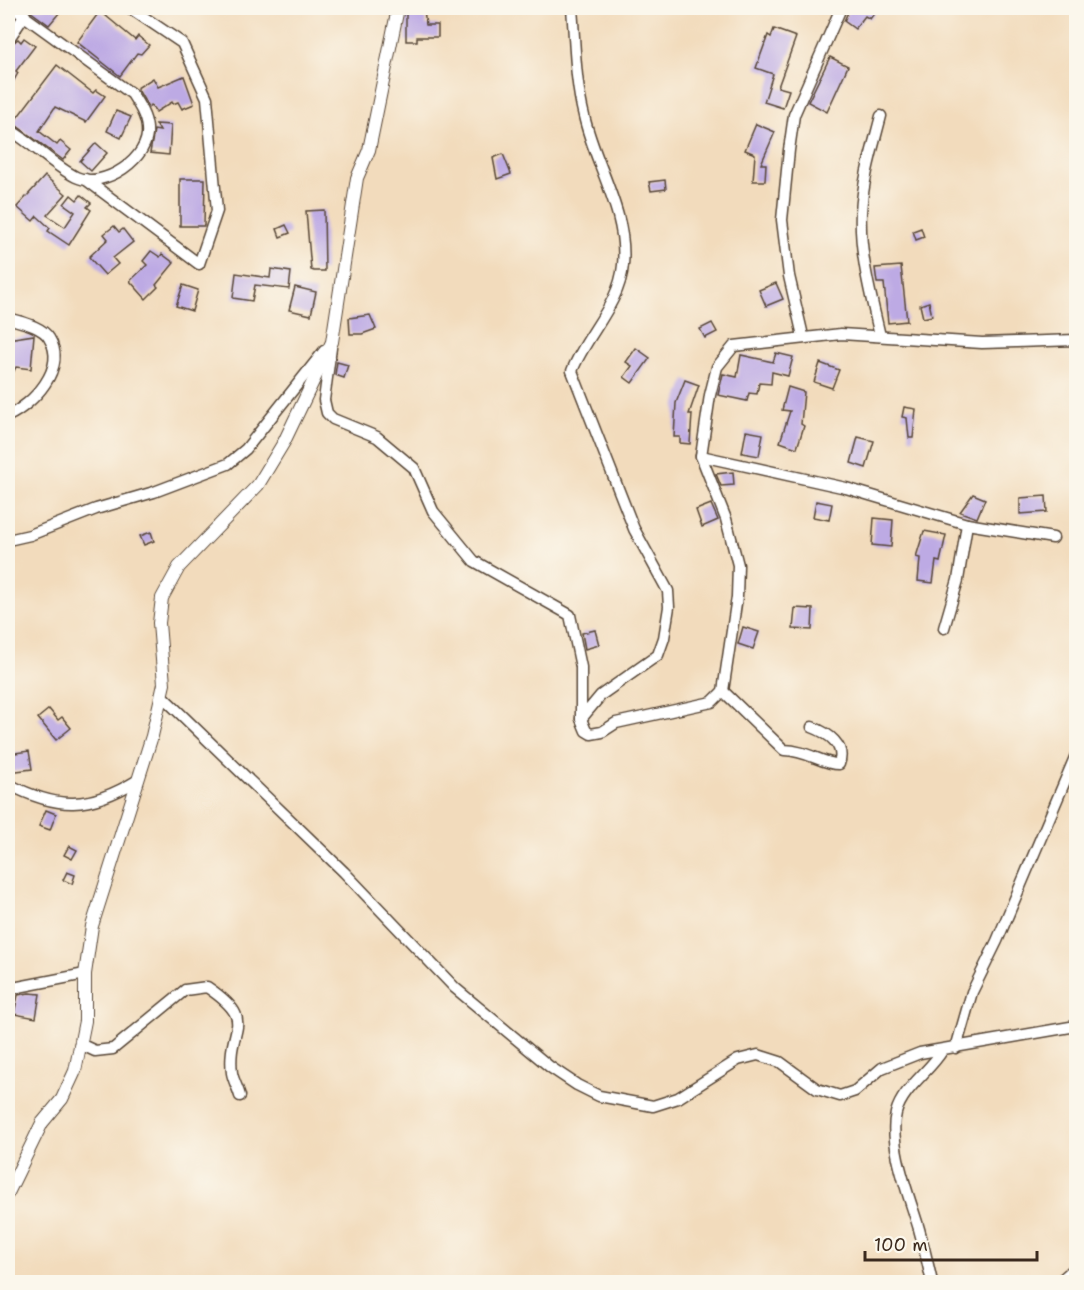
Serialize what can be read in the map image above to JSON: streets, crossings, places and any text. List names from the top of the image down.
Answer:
{
  "scale_bar": "100 m"
}
